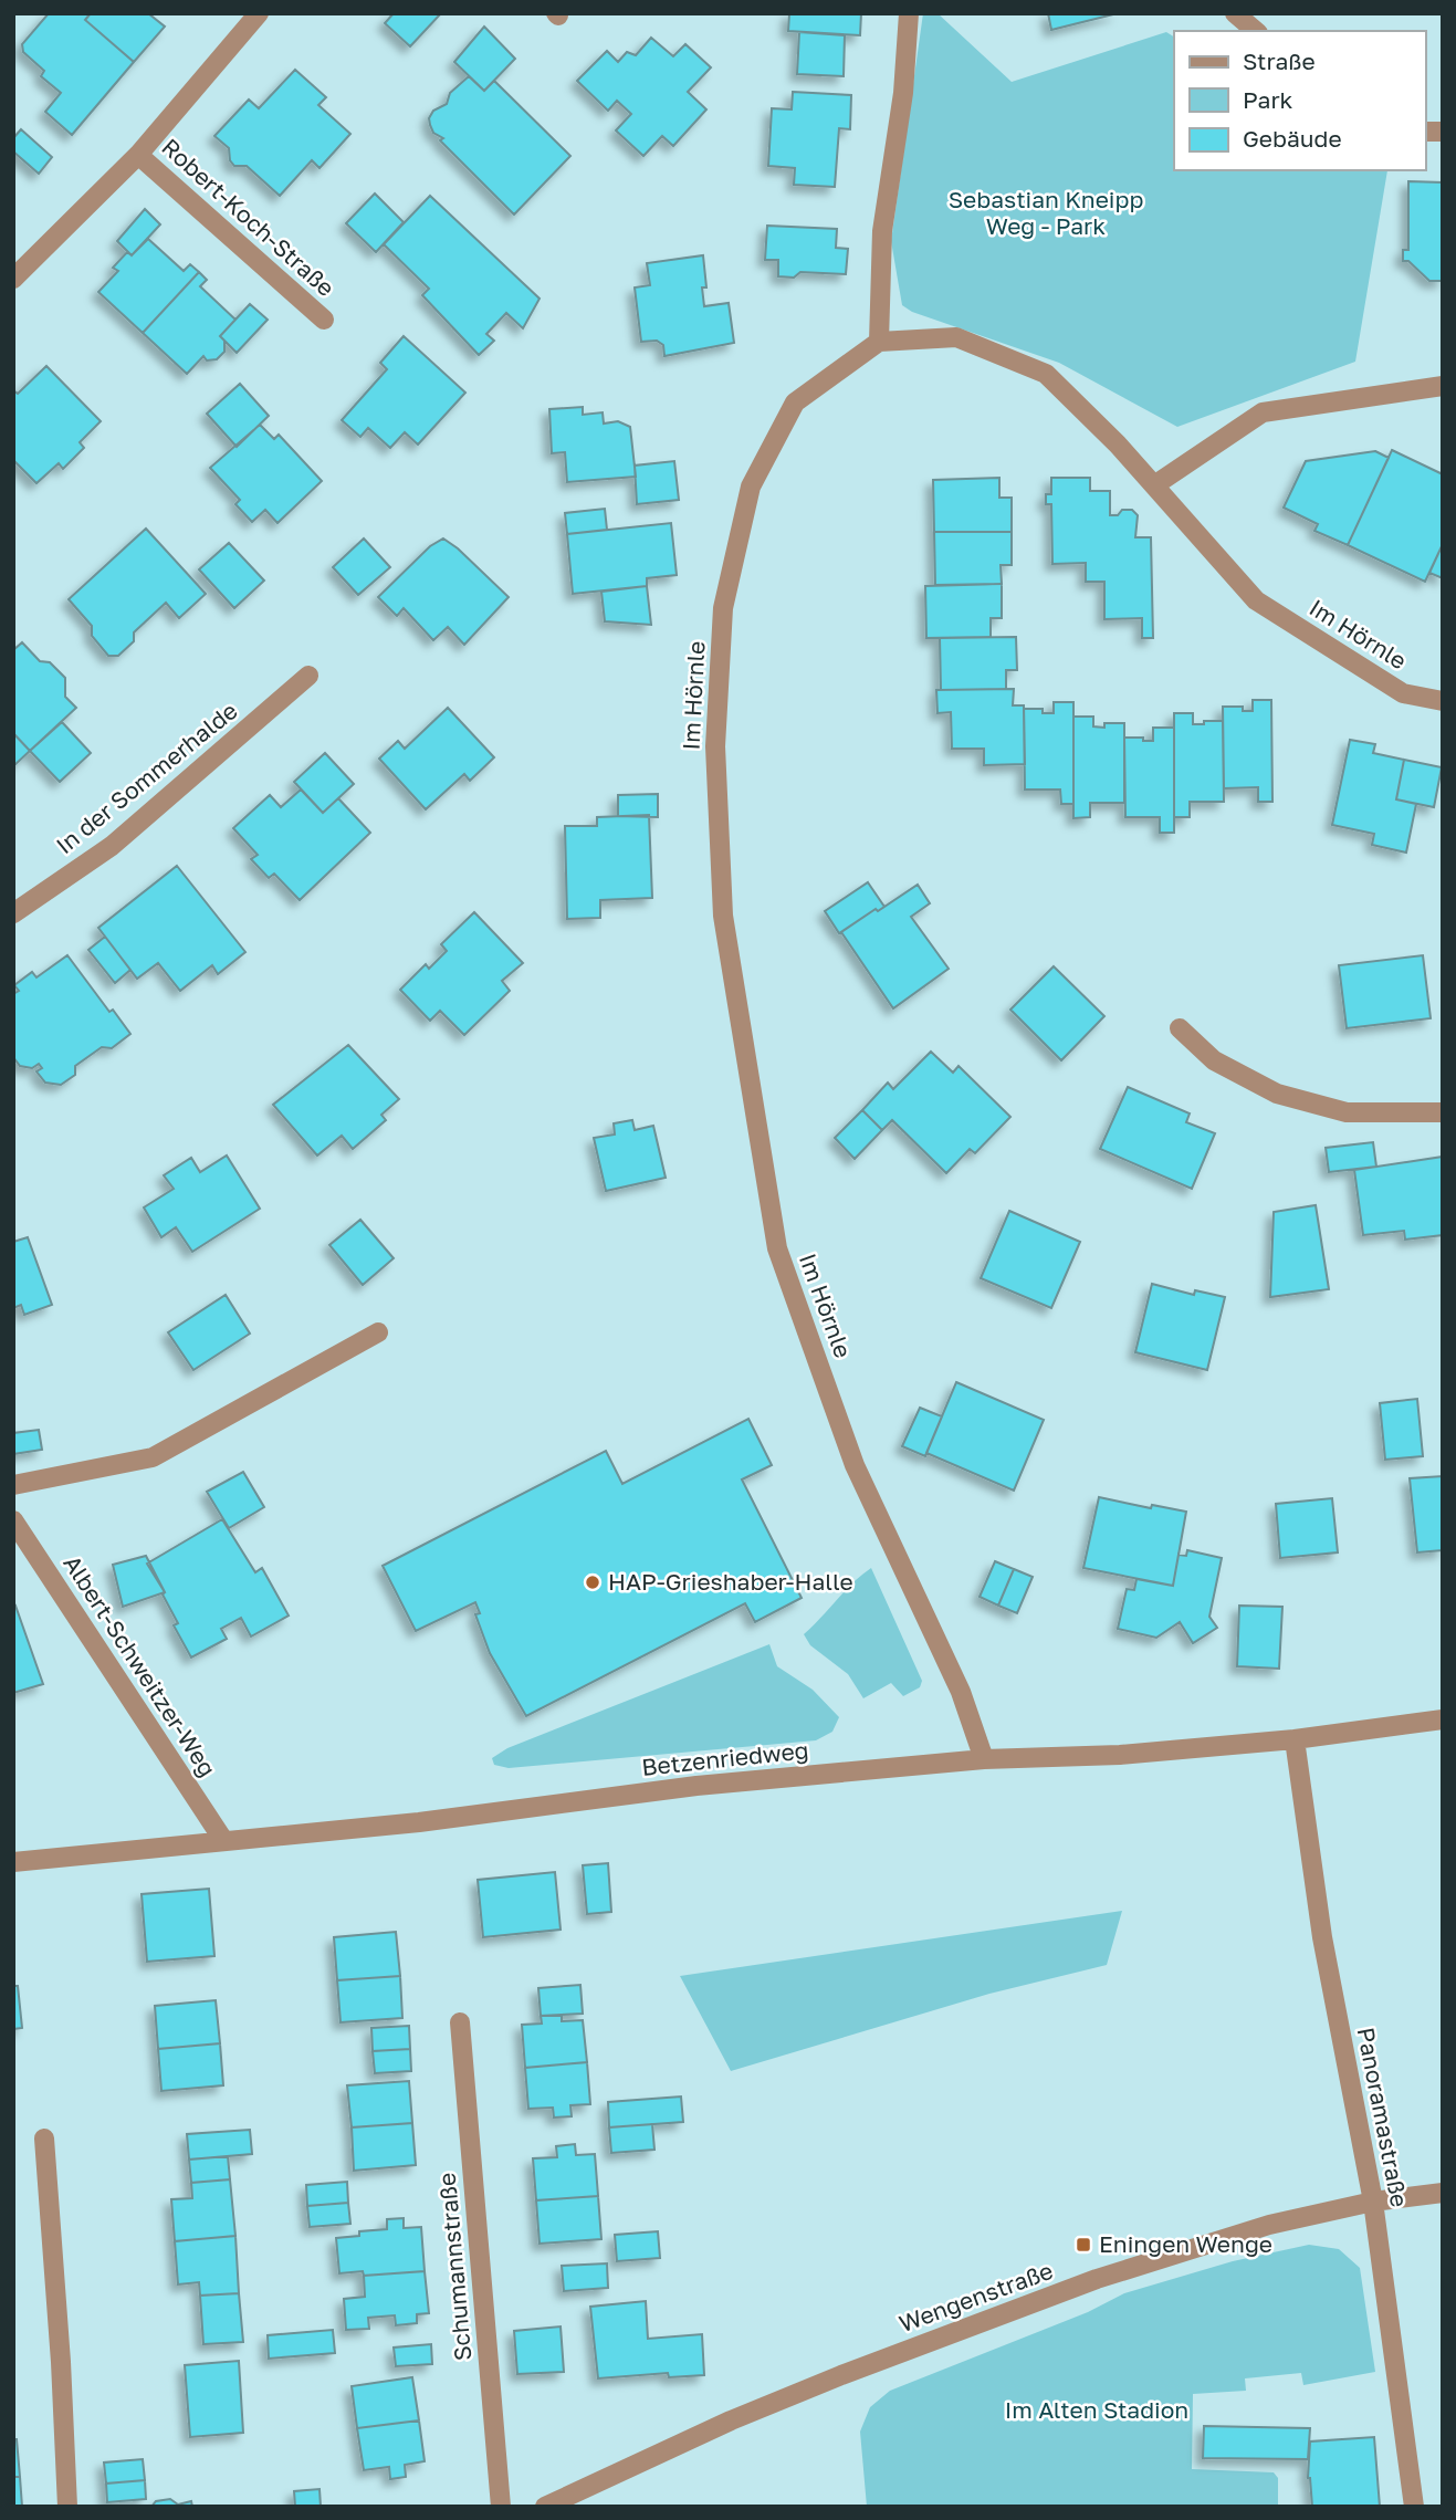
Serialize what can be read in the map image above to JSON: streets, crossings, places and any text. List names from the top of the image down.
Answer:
{
  "streets": {
    "street": [
      "Robert-Koch-Straße",
      "Im Hörnle",
      "In der Sommerhalde",
      "Albert-Schweitzer-Weg",
      "Betzenriedweg",
      "Panoramastraße",
      "Schumannstraße",
      "Wengenstraße"
    ]
  },
  "crossings": [
    ["Im Hörnle", "Betzenriedweg"],
    ["Albert-Schweitzer-Weg", "Betzenriedweg"],
    ["Betzenriedweg", "Panoramastraße"],
    ["Panoramastraße", "Wengenstraße"]
  ],
  "parks": ["Sebastian Kneipp Weg - Park", "Im Alten Stadion"],
  "places": {
    "other": ["HAP-Grieshaber-Halle"],
    "transit": ["Eningen Wenge"]
  },
  "legend": ["Straße", "Park", "Gebäude"]
}
